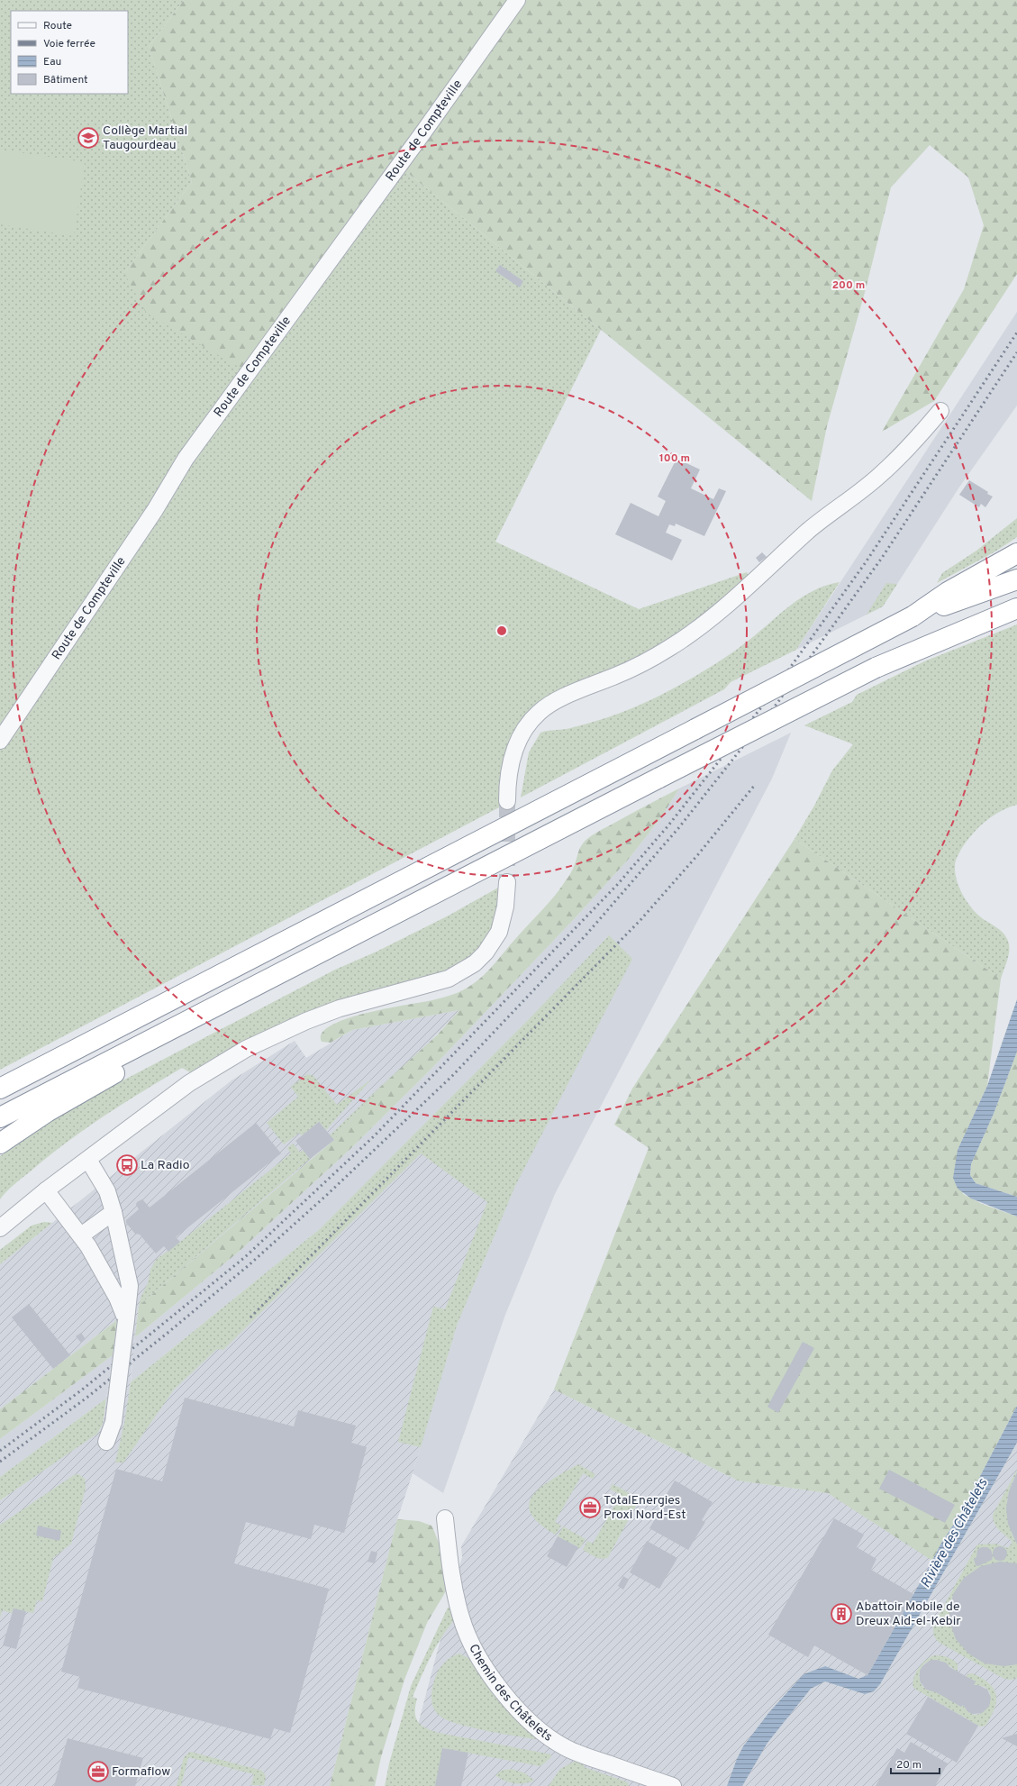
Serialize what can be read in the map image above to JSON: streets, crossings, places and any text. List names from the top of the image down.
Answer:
{
  "streets": {
    "street": ["Route de Compteville", "Chemin des Châtelets"]
  },
  "water": ["Rivière des Châtelets"],
  "places": {
    "school or university": ["Collège Martial Taugourdeau"],
    "bus stop": ["La Radio"],
    "office": ["TotalEnergies Proxi Nord-Est", "Formaflow"],
    "building": ["Abattoir Mobile de Dreux Aid-el-Kebir"]
  },
  "legend": [
    "Route",
    "Voie ferrée",
    "Eau",
    "Bâtiment"
  ],
  "scale_bar": "20 m",
  "rings": ["200 m", "100 m"]
}
